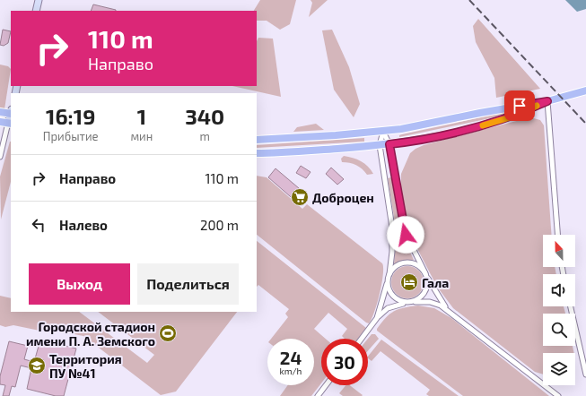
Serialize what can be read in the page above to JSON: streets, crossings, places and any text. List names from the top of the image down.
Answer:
{
  "places": {
    "supermarket": ["Доброцен"],
    "hotel": ["Гала"],
    "sports": ["Городской стадион имени П. А. Земского"],
    "school or university": ["Территория ПУ №41"]
  },
  "north": "top",
  "page": {
    "turn": ["110 m", "Направо"],
    "eta": [
      "16:19",
      "Прибытие",
      "1",
      "мин",
      "340",
      "m"
    ],
    "list": [
      {
        "name": "Направо",
        "value": "110 m"
      },
      {
        "name": "Налево",
        "value": "200 m"
      }
    ],
    "buttons": ["Выход", "Поделиться"],
    "speed": "24 km/h",
    "limit": "30"
  }
}
